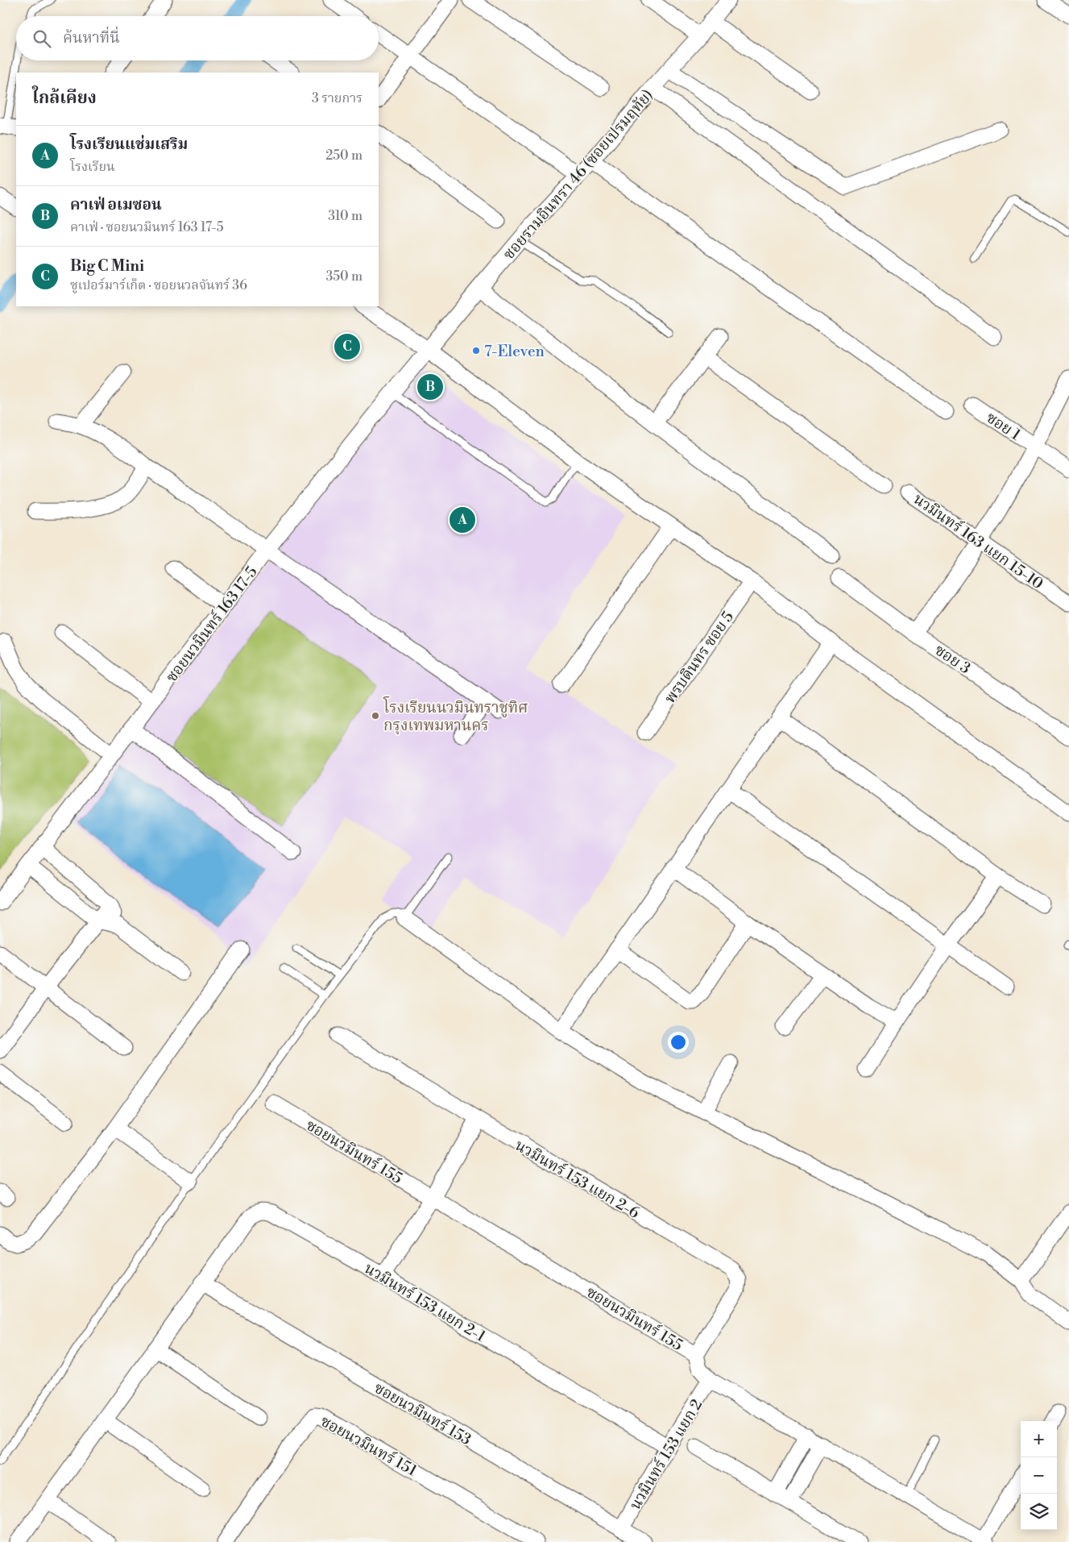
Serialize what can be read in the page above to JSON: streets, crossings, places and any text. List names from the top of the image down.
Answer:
{
  "streets": {
    "street": [
      "ซอยรามอินทรา 46 (ซอยเปรมฤทัย)",
      "ซอย 1",
      "นวมินทร์ 163 แยก 15-10",
      "ซอยนวมินทร์ 163 17-5",
      "พรบดินทร ซอย 5",
      "ซอย 3",
      "ซอยนวมินทร์ 155",
      "นวมินทร์ 153 แยก 2-6",
      "นวมินทร์ 153 แยก 2-1",
      "ซอยนวมินทร์ 153",
      "ซอยนวมินทร์ 151",
      "นวมินทร์ 153 แยก 2"
    ]
  },
  "crossings": [
    ["ซอยรามอินทรา 46 (ซอยเปรมฤทัย)", "ซอยนวมินทร์ 163 17-5"],
    ["ซอยนวมินทร์ 155", "นวมินทร์ 153 แยก 2-6"],
    ["ซอยนวมินทร์ 155", "นวมินทร์ 153 แยก 2"],
    ["นวมินทร์ 153 แยก 2-1", "ซอยนวมินทร์ 153"],
    ["นวมินทร์ 153 แยก 2-1", "นวมินทร์ 153 แยก 2"],
    ["ซอยนวมินทร์ 153", "นวมินทร์ 153 แยก 2"]
  ],
  "places": ["7-Eleven", "โรงเรียนนวมินทราชูทิศ กรุงเทพมหานคร"],
  "page": {
    "search": "ค้นหาที่นี่",
    "heading": ["ใกล้เคียง", "3 รายการ"],
    "list": [
      {
        "mark": "A",
        "name": "โรงเรียนแช่มเสริม",
        "note": "โรงเรียน",
        "value": "250 m"
      },
      {
        "mark": "B",
        "name": "คาเฟ่ อเมซอน",
        "note": "คาเฟ่ · ซอยนวมินทร์ 163 17-5",
        "value": "310 m"
      },
      {
        "mark": "C",
        "name": "Big C Mini",
        "note": "ซูเปอร์มาร์เก็ต · ซอยนวลจันทร์ 36",
        "value": "350 m"
      }
    ],
    "pins": ["C", "B", "A"],
    "map_buttons": ["+", "−"]
  }
}
